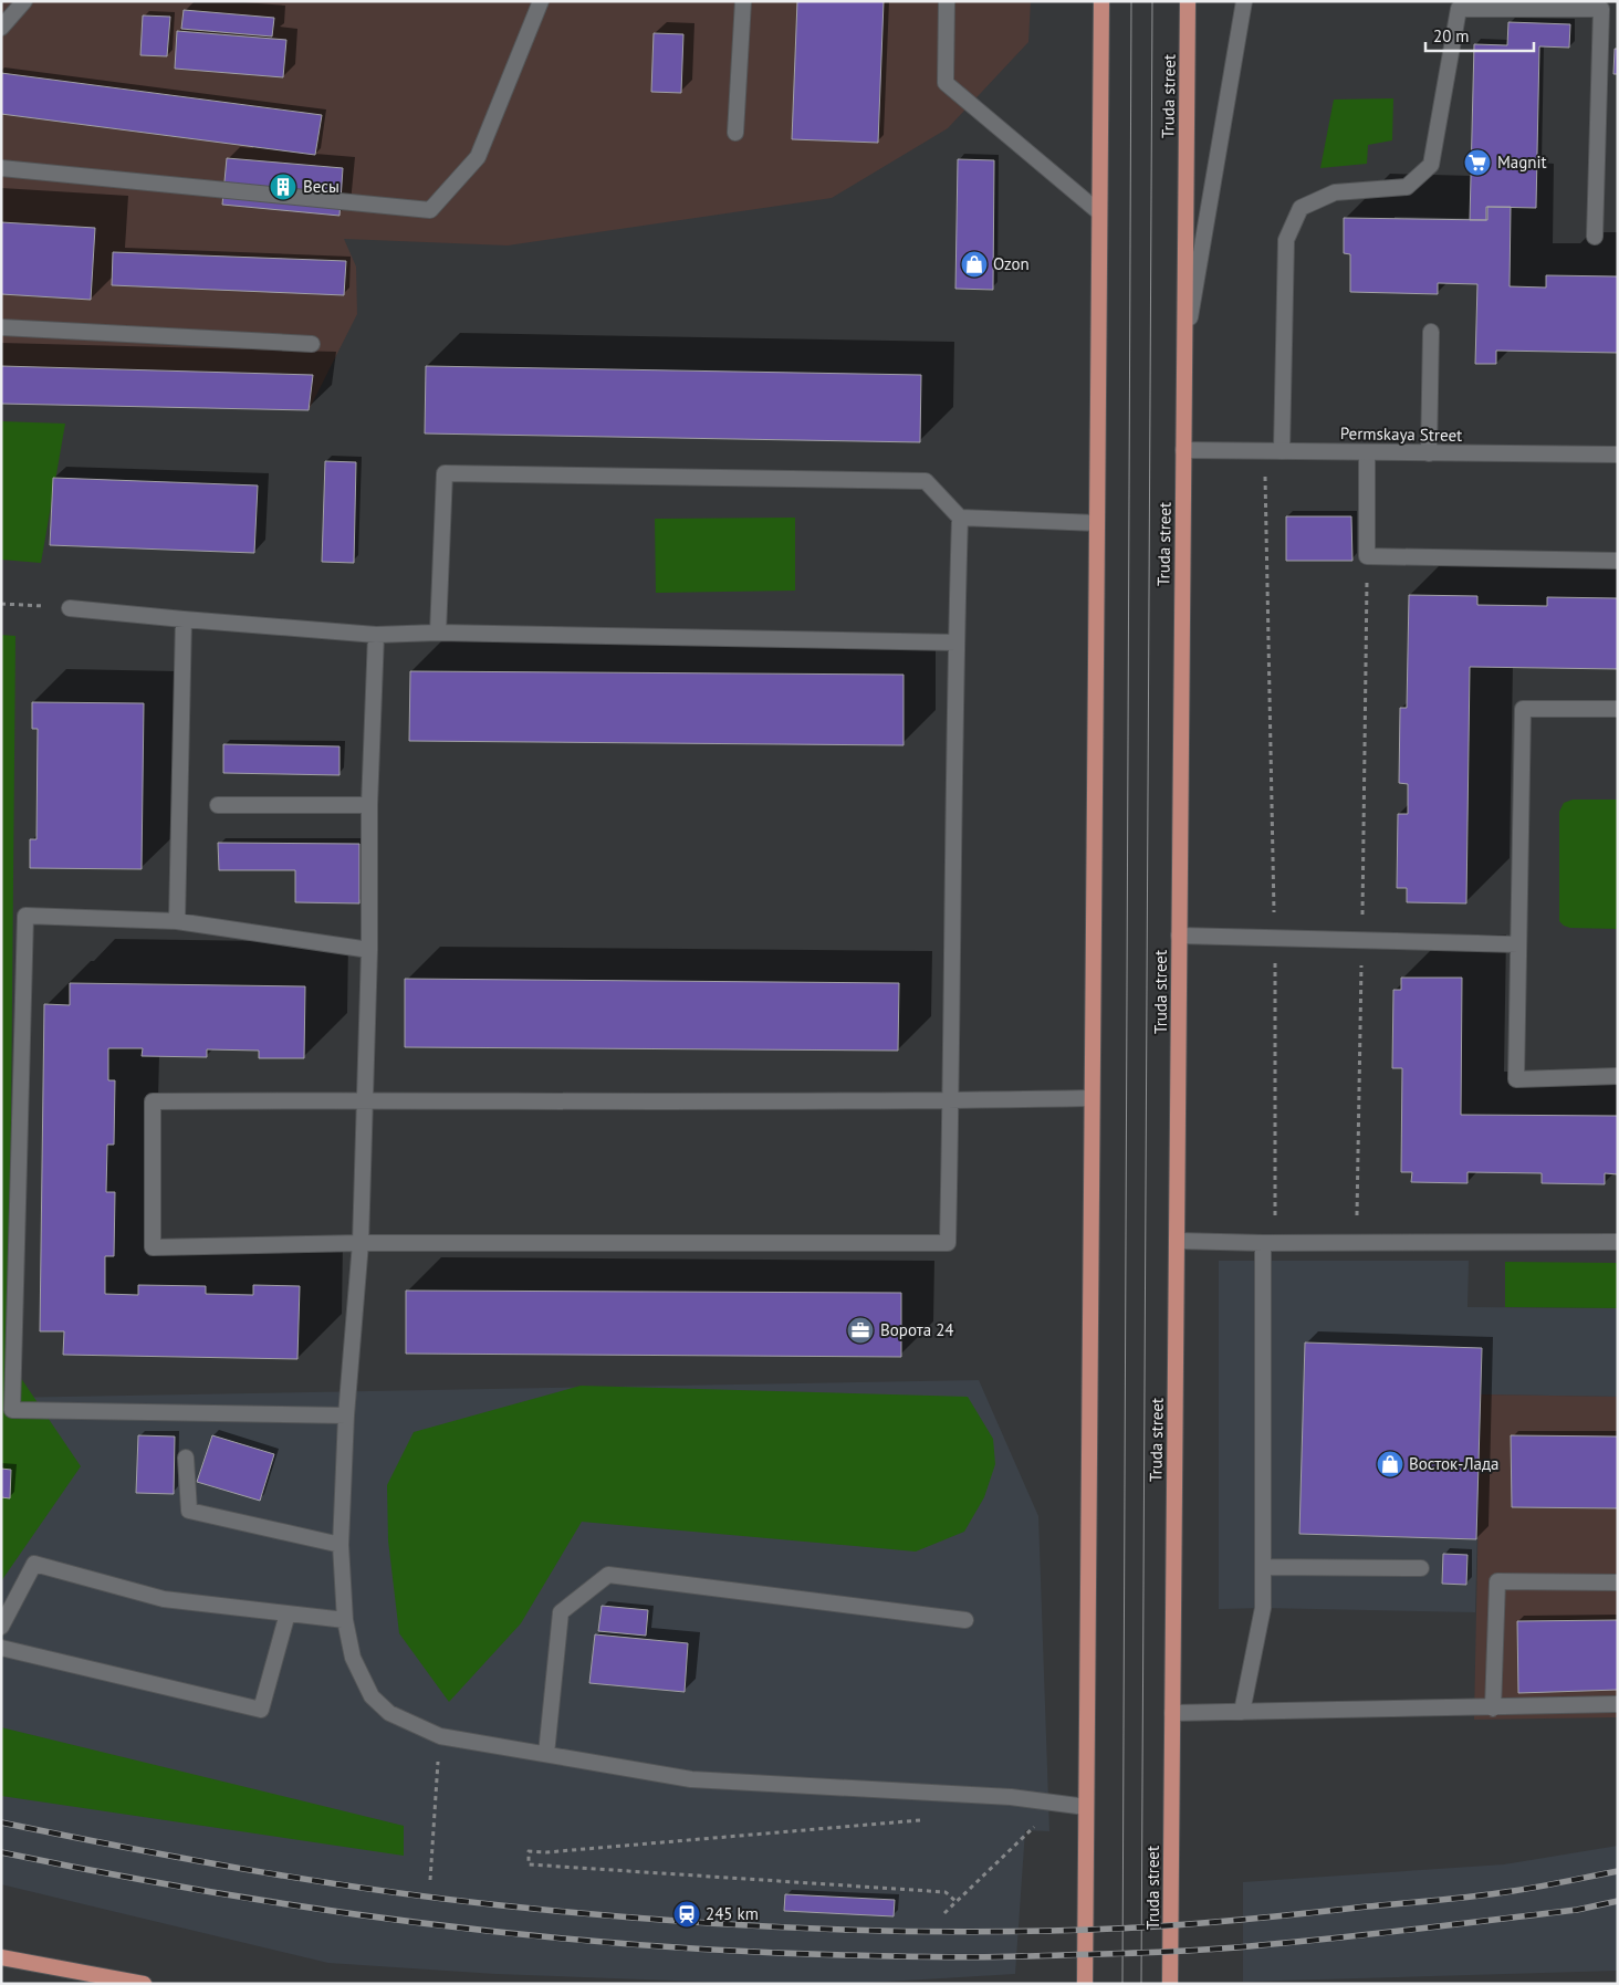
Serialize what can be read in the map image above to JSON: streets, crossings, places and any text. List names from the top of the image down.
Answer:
{
  "streets": {
    "main road": ["Truda street"],
    "street": ["Permskaya Street"]
  },
  "crossings": [
    ["Truda street", "Permskaya Street"]
  ],
  "places": {
    "supermarket": ["Magnit"],
    "building": ["Весы"],
    "shop": ["Ozon", "Восток-Лада"],
    "office": ["Ворота 24"],
    "station": ["245 km"]
  },
  "scale_bar": "20 m"
}
